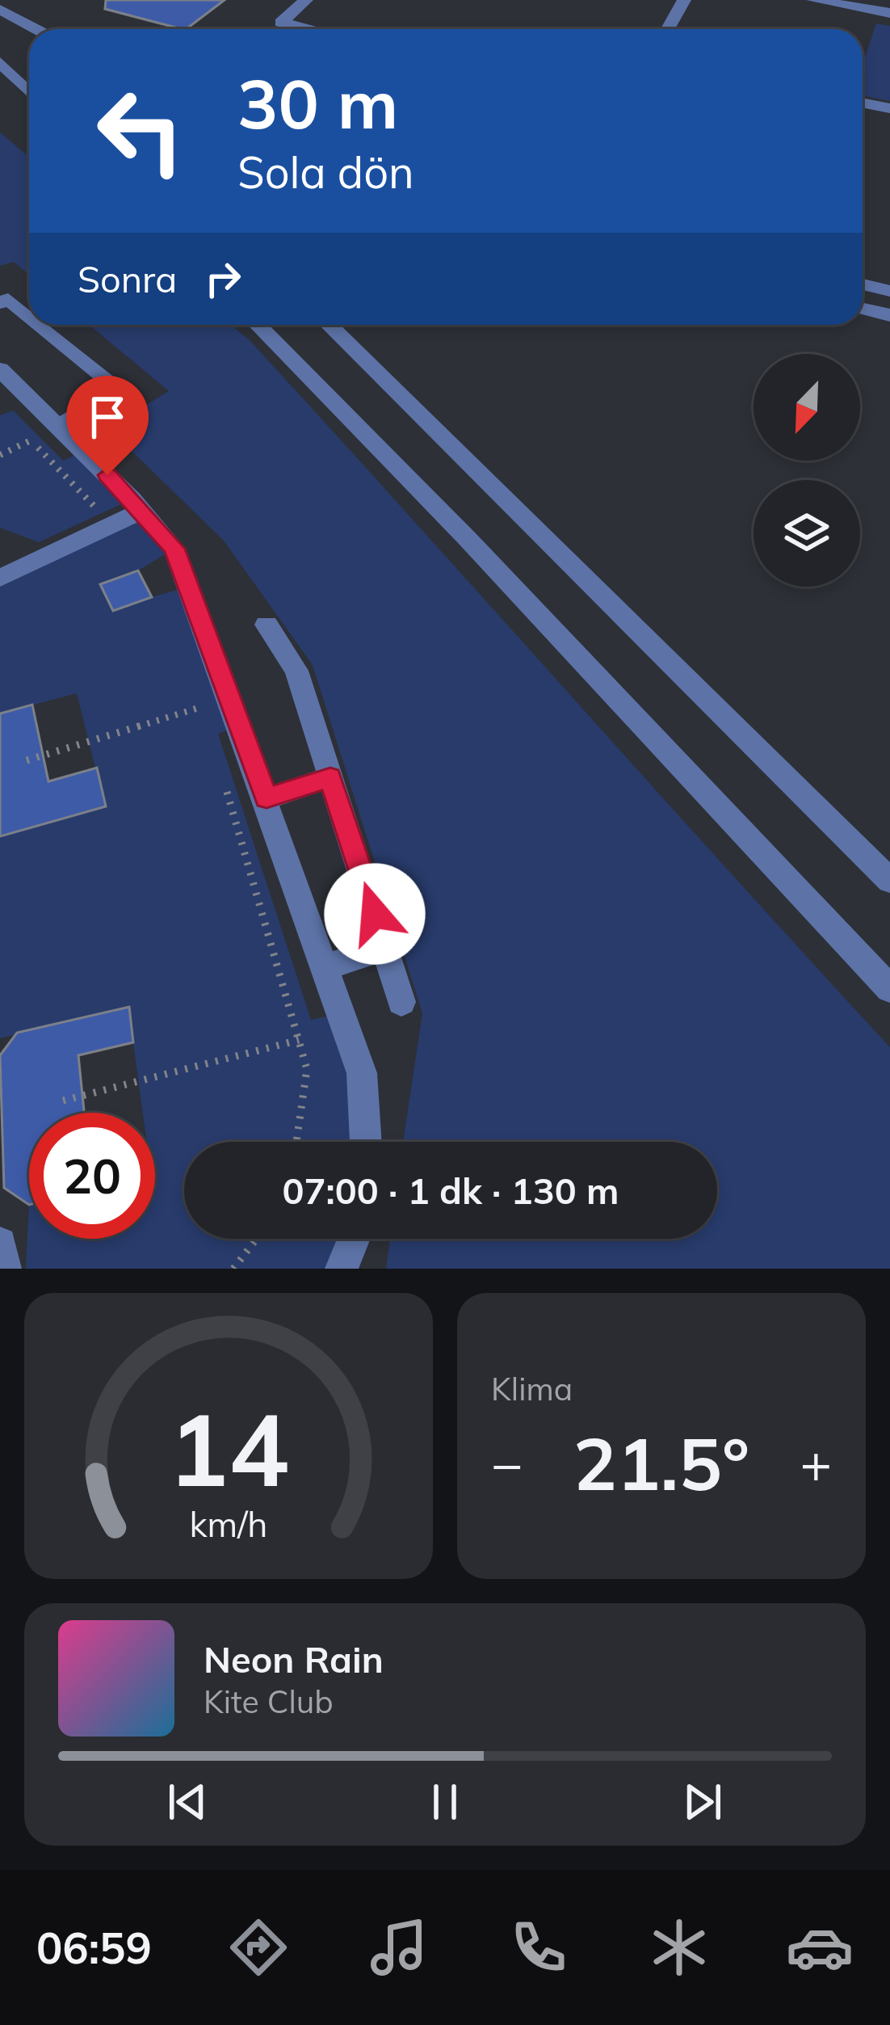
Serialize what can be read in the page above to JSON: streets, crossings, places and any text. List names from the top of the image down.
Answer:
{
  "north": "bottom left",
  "page": {
    "turn": ["30 m", "Sola dön"],
    "then": "Sonra",
    "limit": "20",
    "trip": "07:00 · 1 dk · 130 m",
    "tile": "Klima",
    "heat": ["−", "21.5°", "+"],
    "song": ["Neon Rain", "Kite Club"],
    "tabs": "06:59",
    "gauge": ["14", "km/h"]
  }
}
